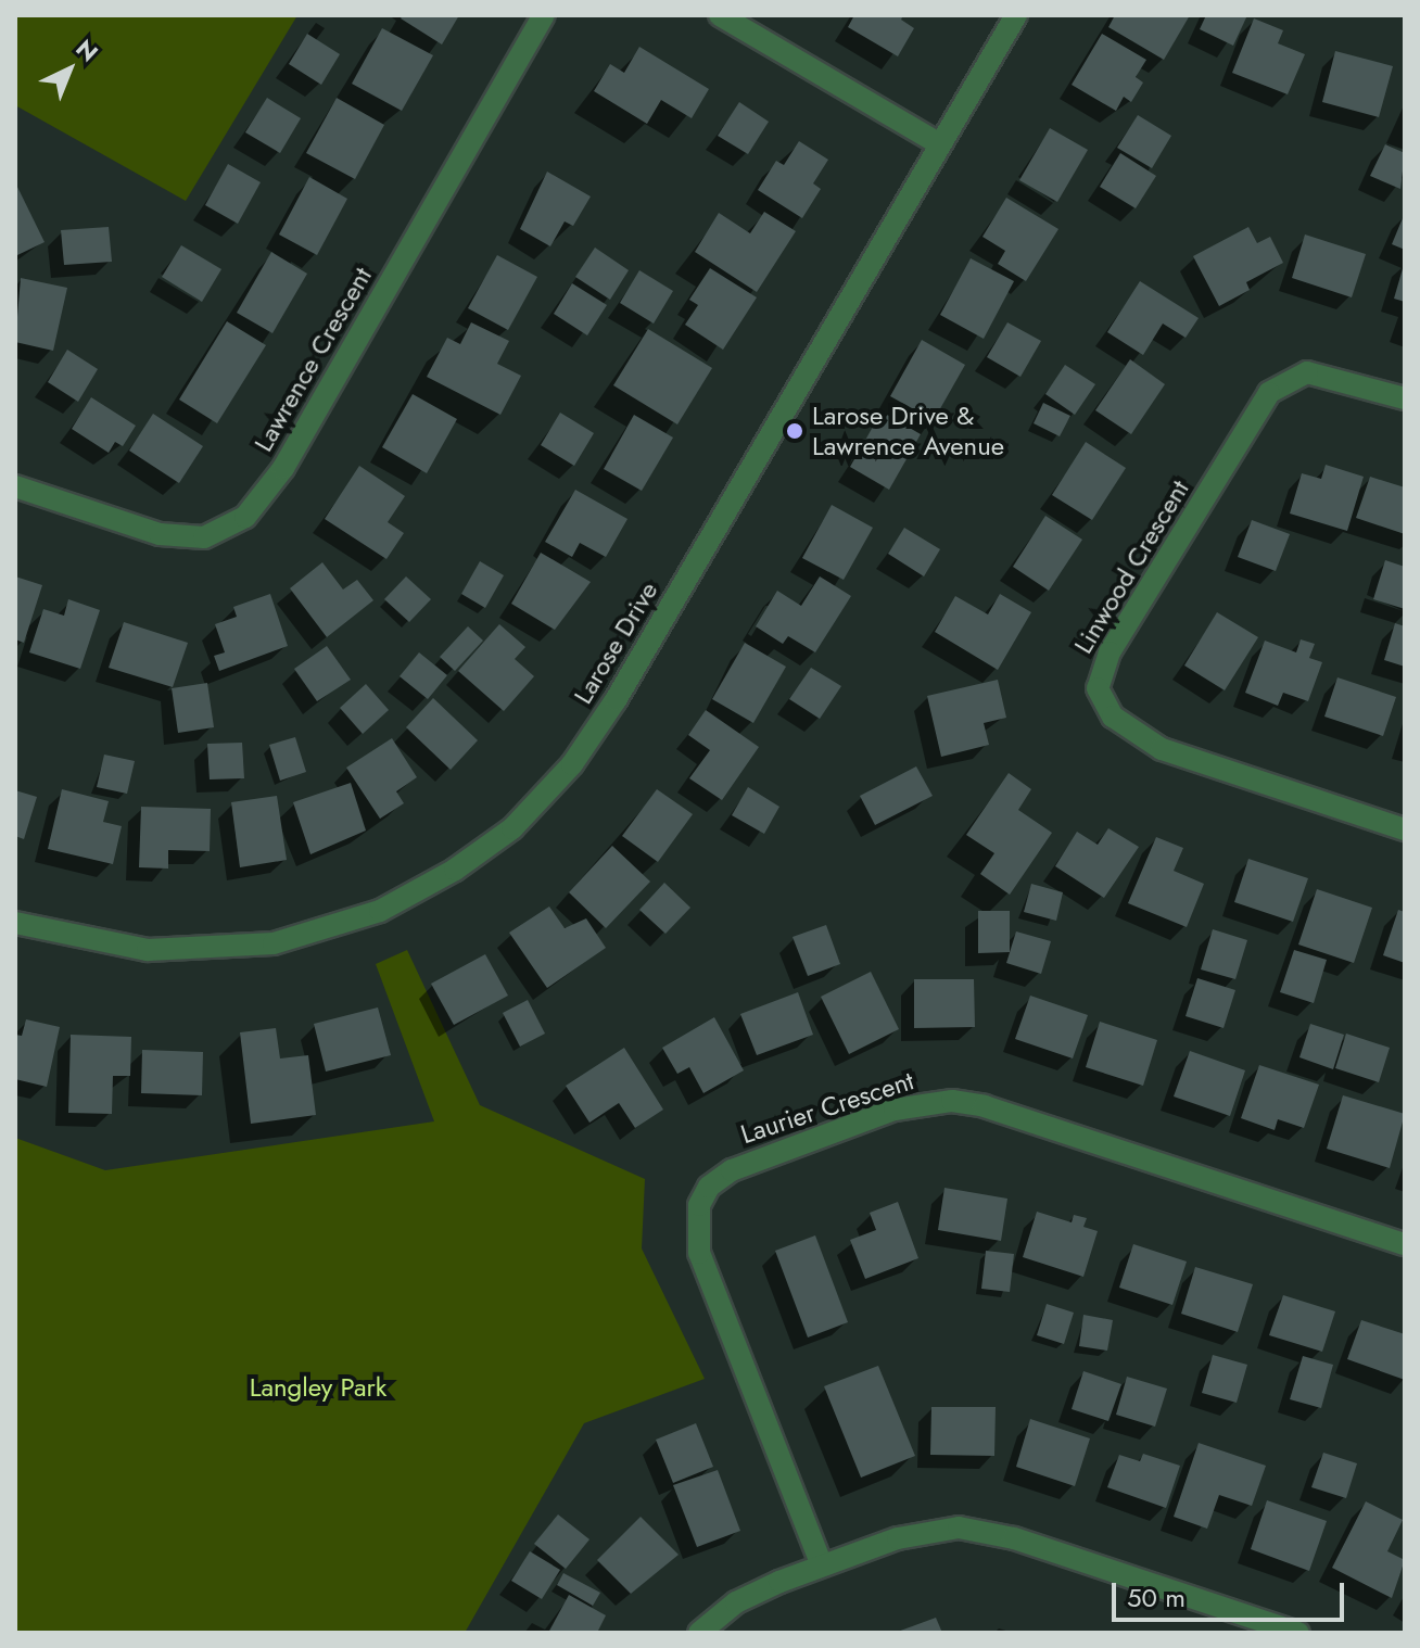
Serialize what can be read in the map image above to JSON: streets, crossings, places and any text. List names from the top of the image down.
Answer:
{
  "streets": {
    "street": [
      "Lawrence Crescent",
      "Linwood Crescent",
      "Larose Drive",
      "Laurier Crescent"
    ]
  },
  "parks": ["Langley Park"],
  "places": ["Larose Drive & Lawrence Avenue"],
  "scale_bar": "50 m",
  "north": "top right"
}
